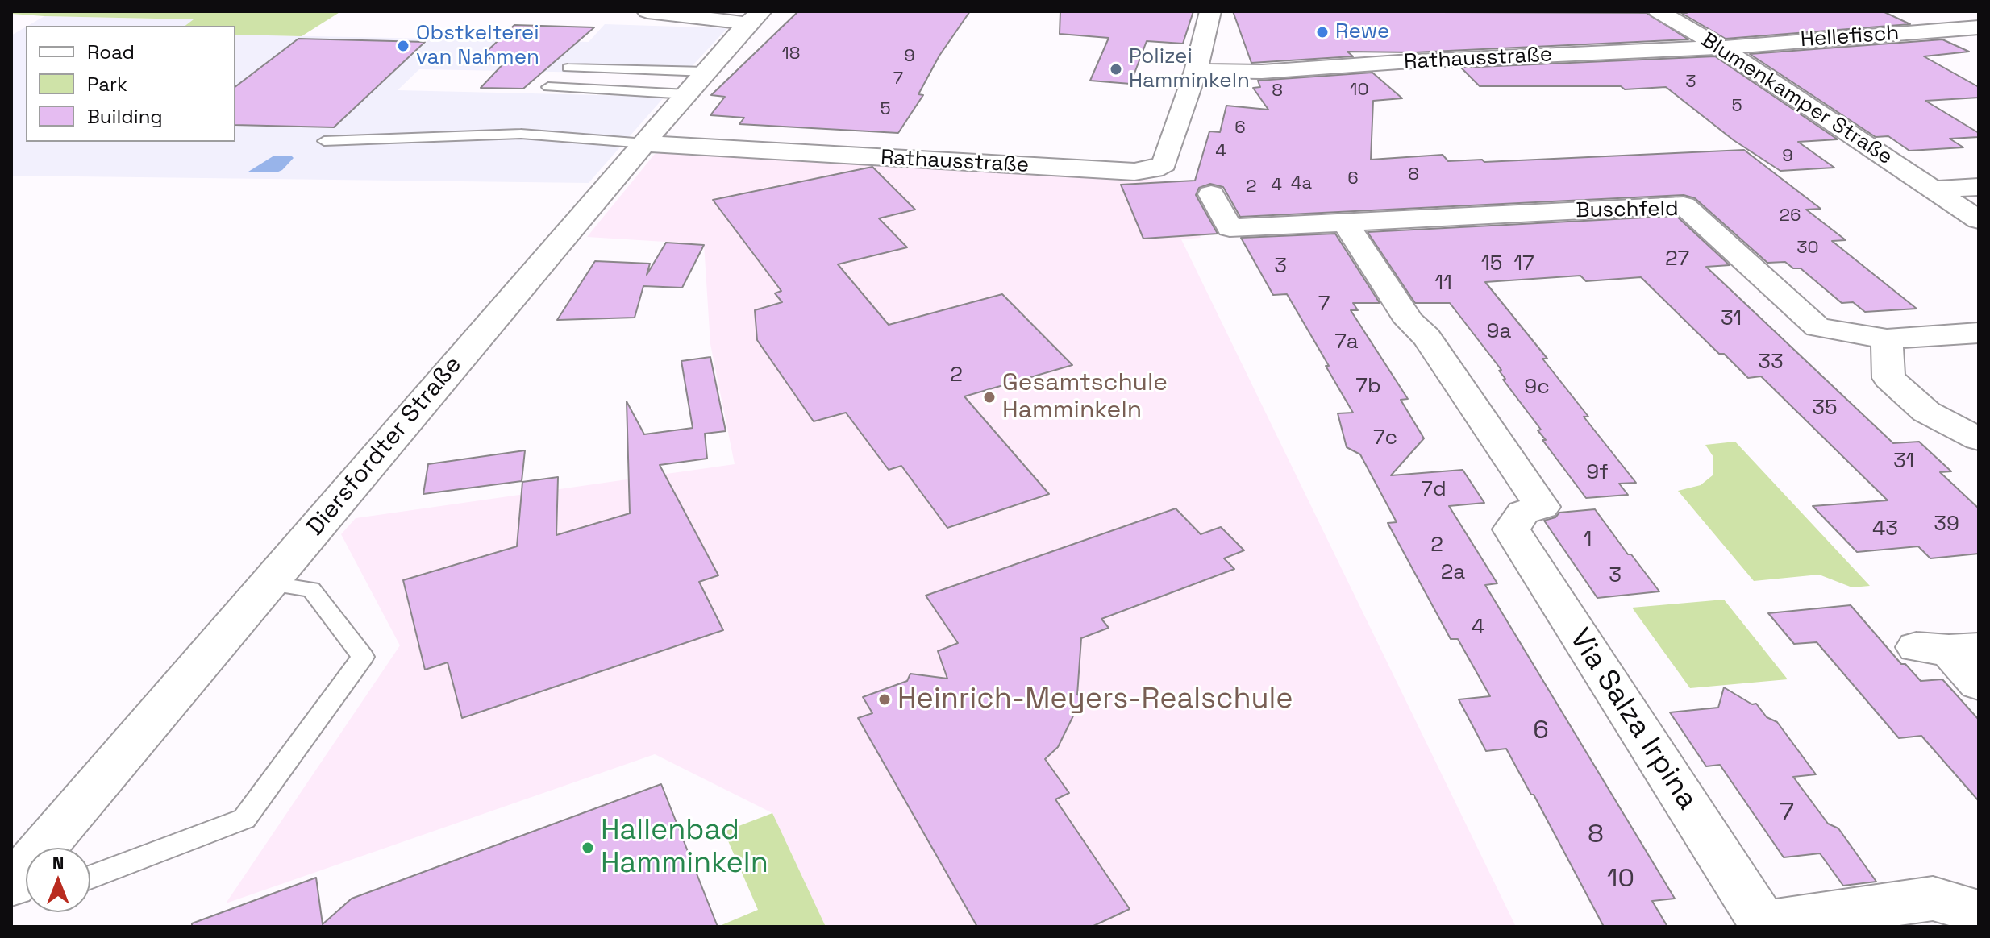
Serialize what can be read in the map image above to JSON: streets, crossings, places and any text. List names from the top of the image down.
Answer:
{
  "streets": {
    "street": [
      "Hellefisch",
      "Rathausstraße",
      "Blumenkamper Straße",
      "Buschfeld",
      "Diersfordter Straße",
      "Via Salza Irpina"
    ]
  },
  "crossings": [
    ["Hellefisch", "Rathausstraße"],
    ["Hellefisch", "Blumenkamper Straße"],
    ["Rathausstraße", "Blumenkamper Straße"],
    ["Rathausstraße", "Diersfordter Straße"],
    ["Buschfeld", "Via Salza Irpina"]
  ],
  "places": [
    "Rewe",
    "Obstkelterei van Nahmen",
    "Polizei Hamminkeln",
    "Gesamtschule Hamminkeln",
    "Heinrich-Meyers-Realschule",
    "Hallenbad Hamminkeln"
  ],
  "house_numbers": [
    "18",
    "9",
    "7",
    "3",
    "10",
    "8",
    "5",
    "5",
    "6",
    "4",
    "9",
    "8",
    "6",
    "4a",
    "4",
    "2",
    "26",
    "30",
    "27",
    "15",
    "17",
    "3",
    "11",
    "7",
    "31",
    "9a",
    "7a",
    "33",
    "2",
    "7b",
    "9c",
    "35",
    "7c",
    "31",
    "9f",
    "7d",
    "39",
    "43",
    "1",
    "2",
    "2a",
    "3",
    "4",
    "6",
    "7",
    "8",
    "10"
  ],
  "legend": ["Road", "Park", "Building"],
  "north": "top"
}
